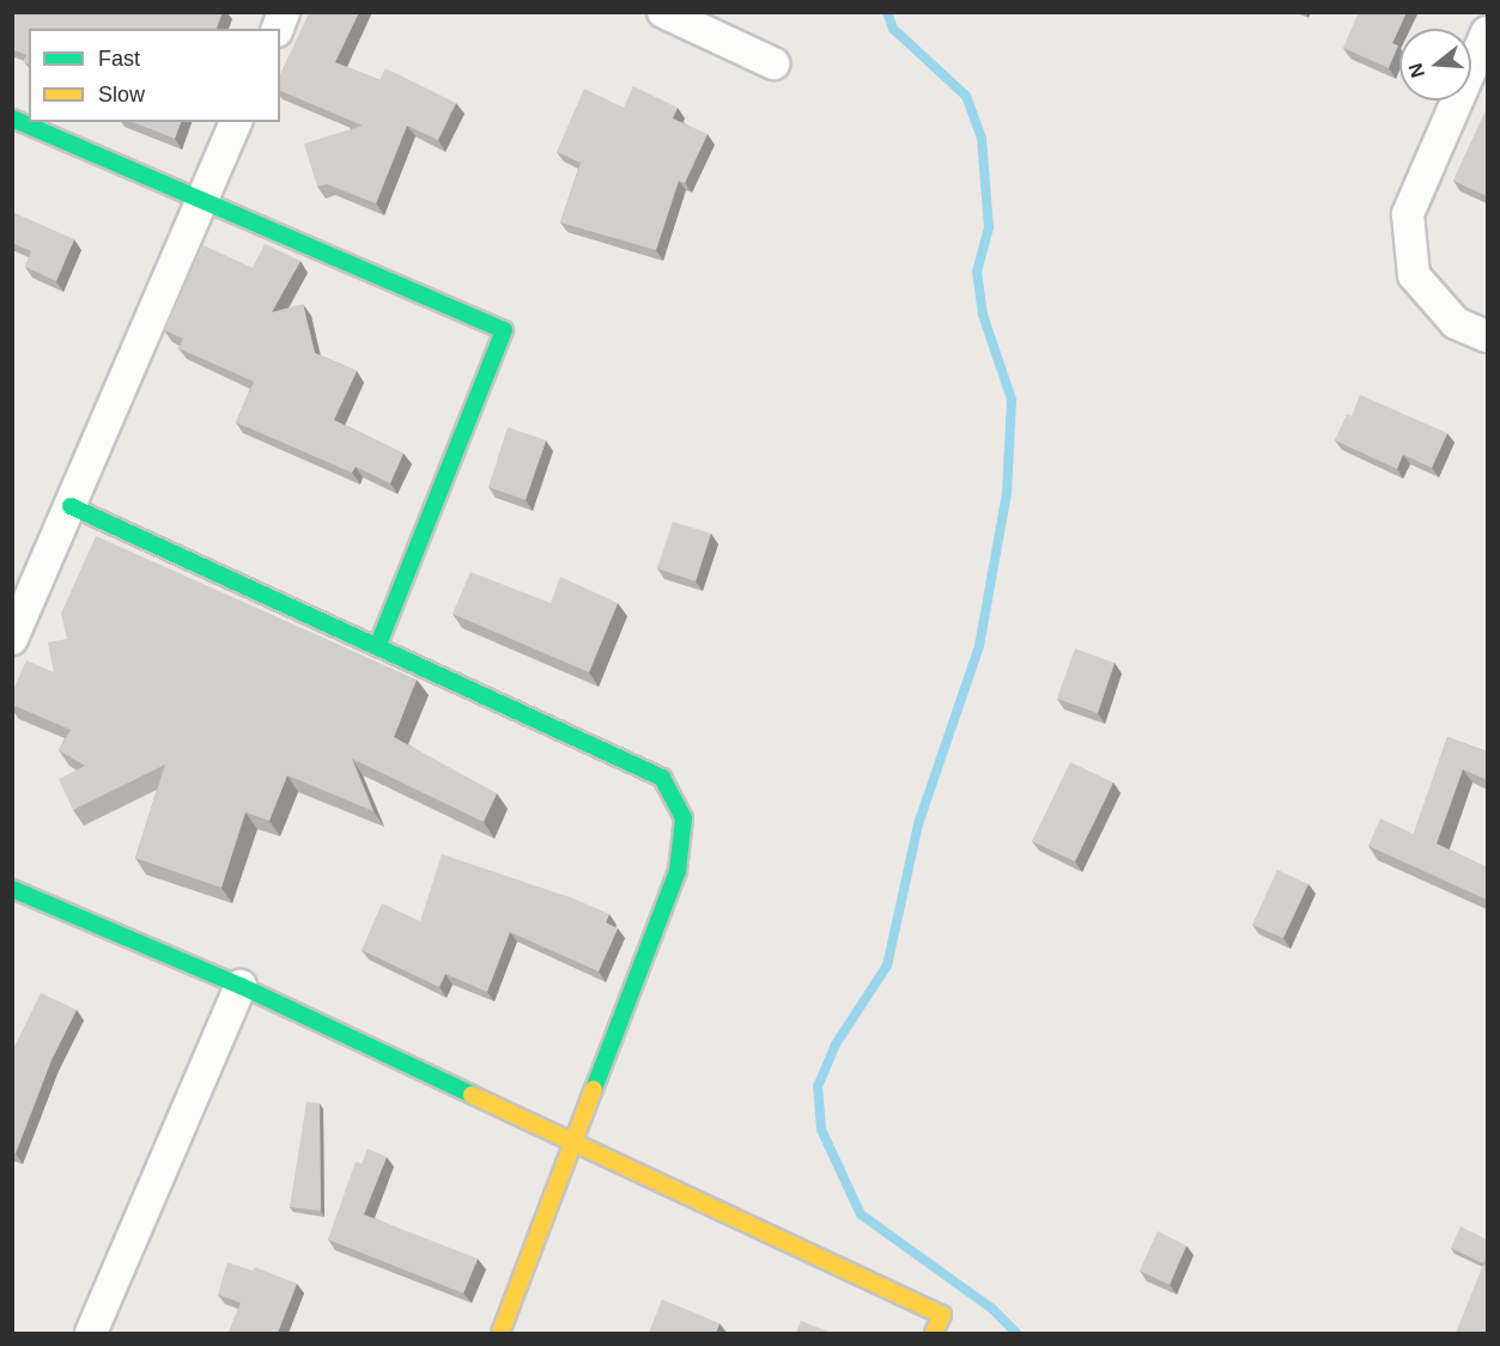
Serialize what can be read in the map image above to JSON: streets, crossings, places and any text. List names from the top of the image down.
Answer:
{
  "legend": ["Fast", "Slow"],
  "north": "left"
}
